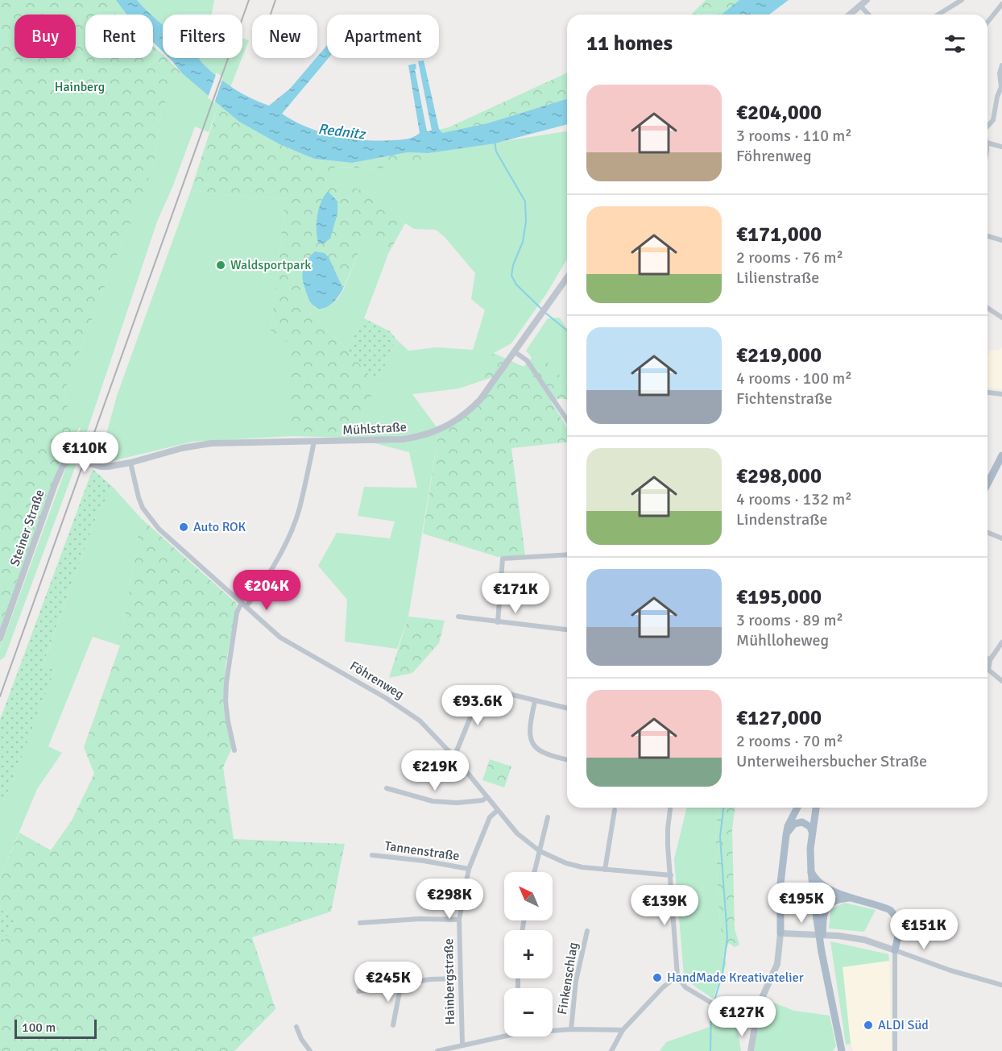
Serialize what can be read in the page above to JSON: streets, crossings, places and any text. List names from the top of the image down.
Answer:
{
  "streets": {
    "street": [
      "Mühlstraße",
      "Steiner Straße",
      "Föhrenweg",
      "Tannenstraße",
      "Finkenschlag",
      "Hainbergstraße"
    ]
  },
  "crossings": [
    ["Mühlstraße", "Steiner Straße"],
    ["Mühlstraße", "Föhrenweg"],
    ["Föhrenweg", "Hainbergstraße"],
    ["Tannenstraße", "Hainbergstraße"]
  ],
  "water": ["Rednitz"],
  "parks": ["Hainberg"],
  "places": [
    "Waldsportpark",
    "Auto ROK",
    "HandMade Kreativatelier",
    "ALDI Süd"
  ],
  "scale_bar": "100 m",
  "north": "top left",
  "page": {
    "chip": [
      "Buy",
      "Rent",
      "Filters",
      "New",
      "Apartment"
    ],
    "heading": "11 homes",
    "list": [
      {
        "name": "€204,000",
        "note": "3 rooms · 110 m² · Föhrenweg"
      },
      {
        "name": "€171,000",
        "note": "2 rooms · 76 m² · Lilienstraße"
      },
      {
        "name": "€219,000",
        "note": "4 rooms · 100 m² · Fichtenstraße"
      },
      {
        "name": "€298,000",
        "note": "4 rooms · 132 m² · Lindenstraße"
      },
      {
        "name": "€195,000",
        "note": "3 rooms · 89 m² · Mühlloheweg"
      },
      {
        "name": "€127,000",
        "note": "2 rooms · 70 m² · Unterweihersbucher Straße"
      }
    ],
    "price": [
      "€110K",
      "€204K",
      "€171K",
      "€93.6K",
      "€219K",
      "€298K",
      "€195K",
      "€139K",
      "€151K",
      "€245K",
      "€127K"
    ],
    "map_buttons": ["+", "−"],
    "scale": "100 m"
  }
}
